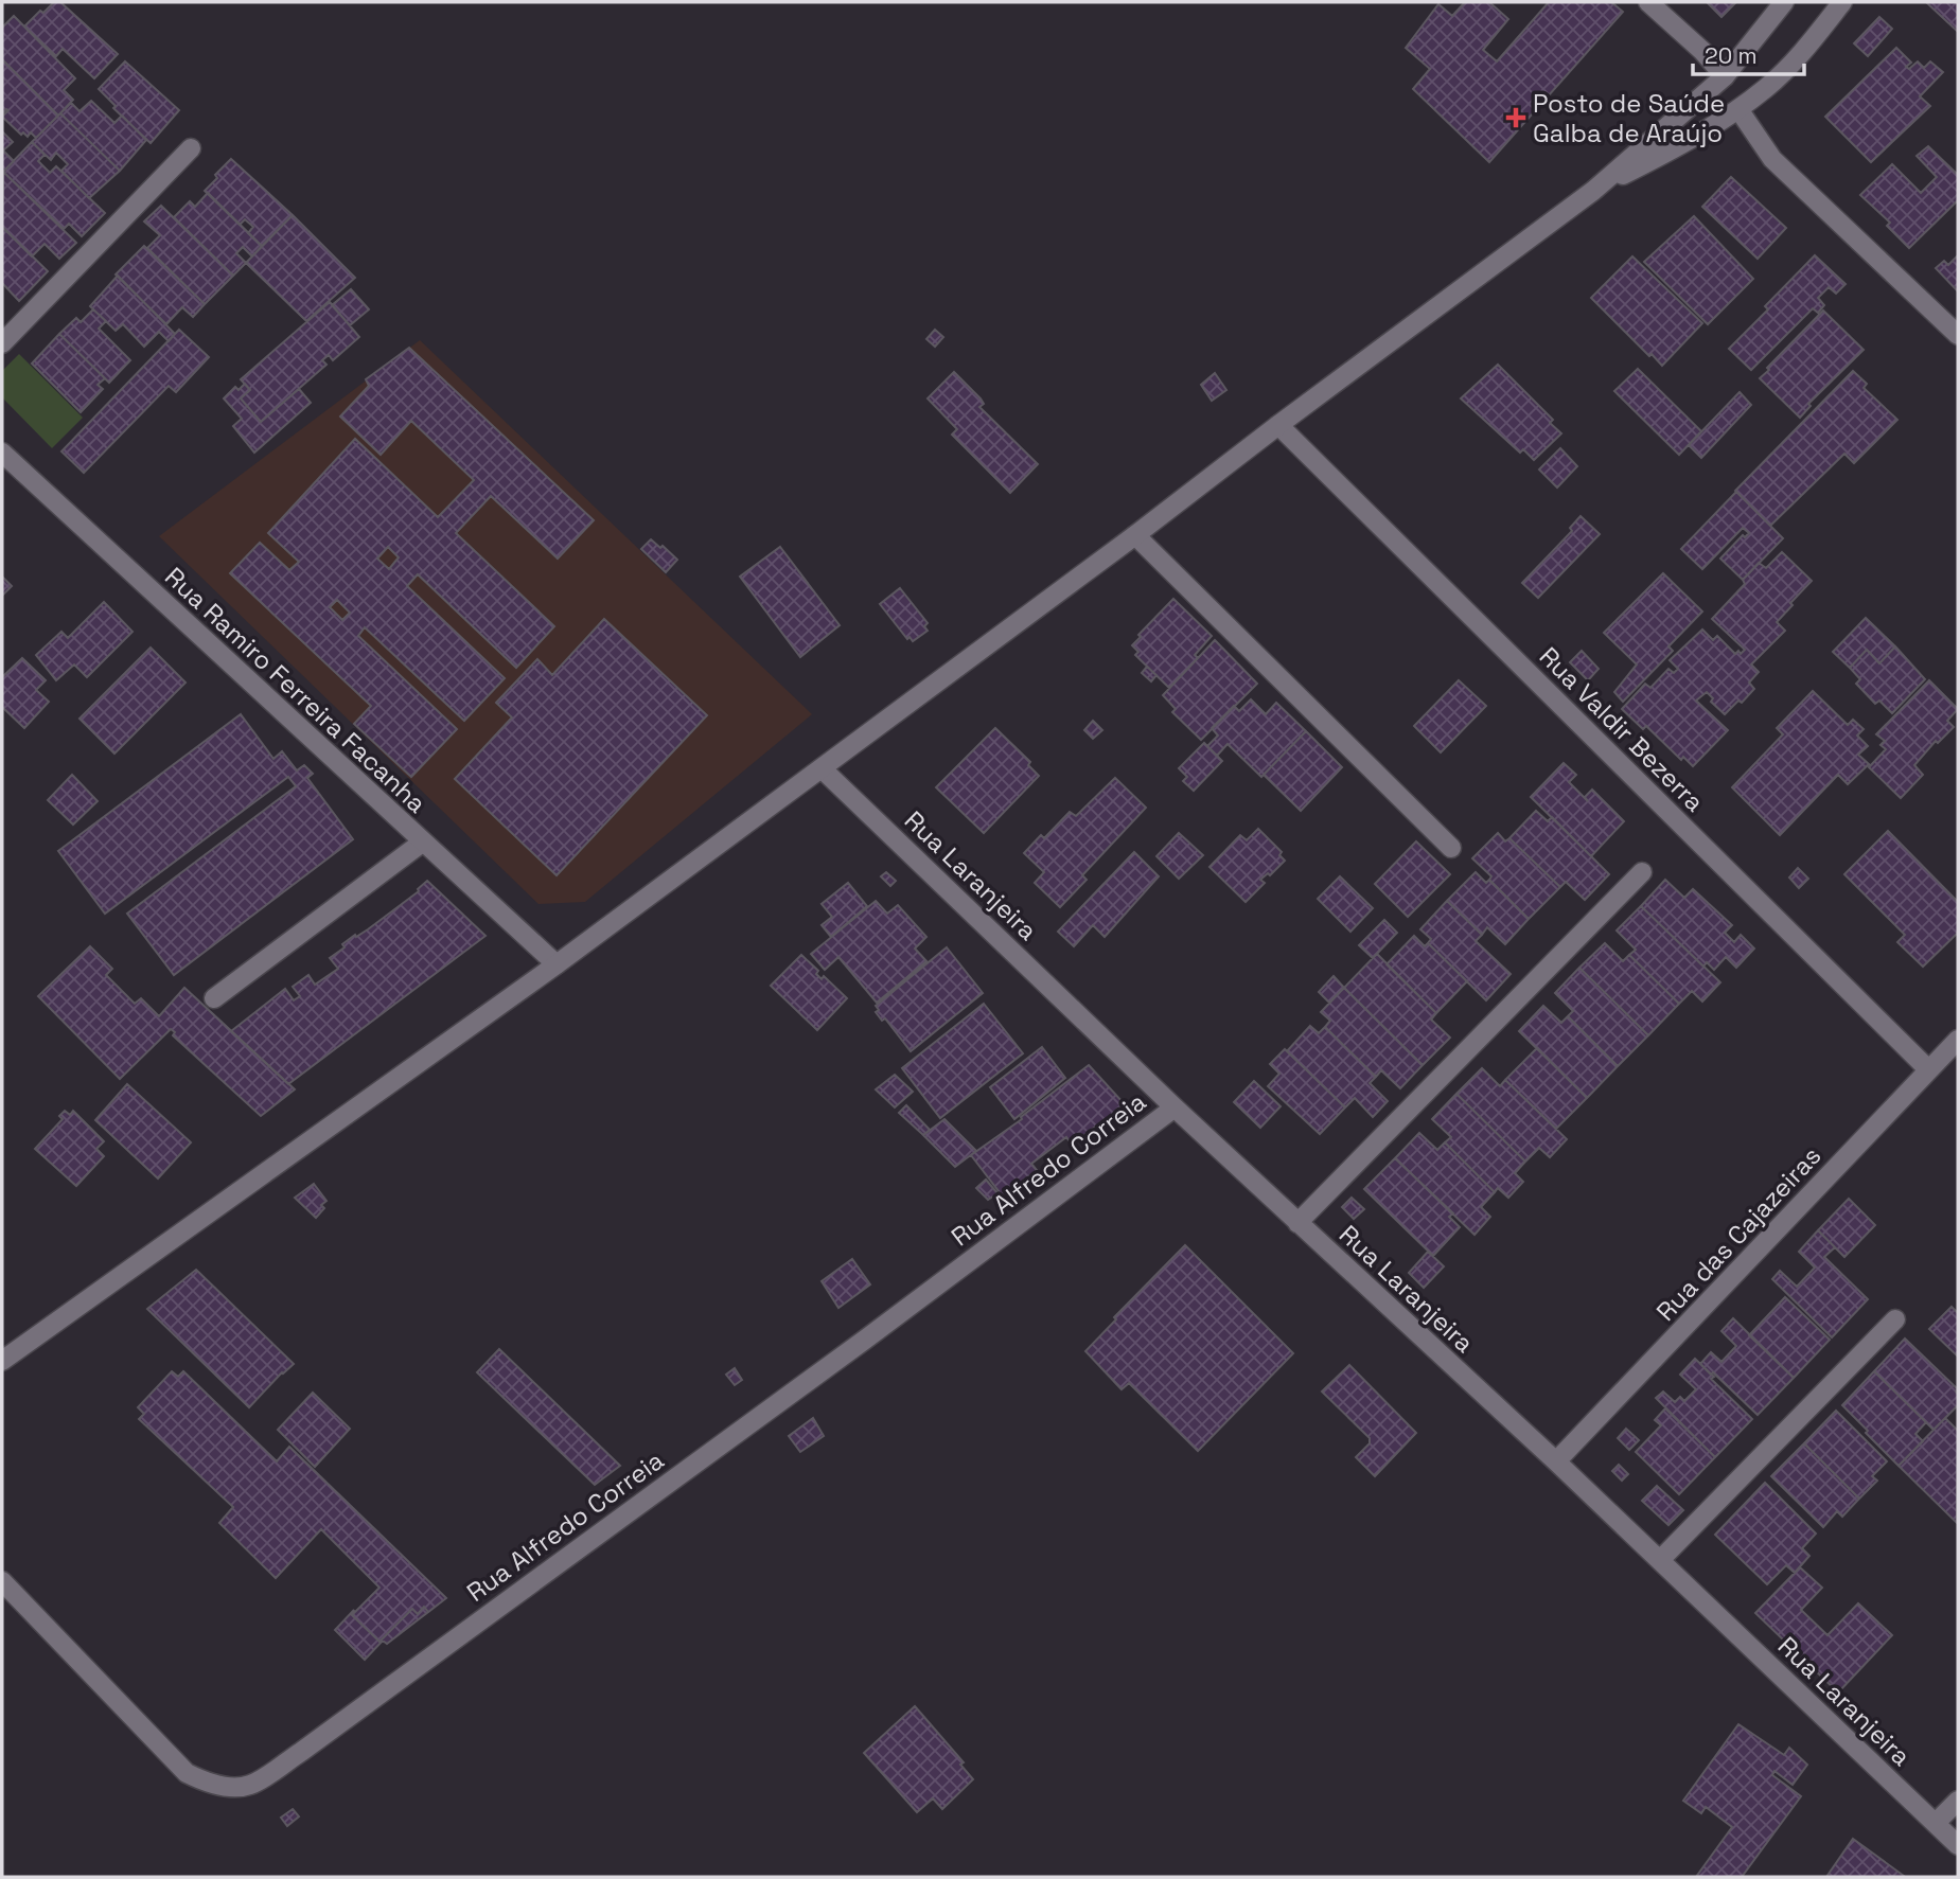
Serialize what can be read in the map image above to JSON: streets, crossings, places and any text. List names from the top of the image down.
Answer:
{
  "streets": {
    "street": [
      "Rua Ramiro Ferreira Facanha",
      "Rua Valdir Bezerra",
      "Rua Laranjeira",
      "Rua Alfredo Correia",
      "Rua das Cajazeiras"
    ]
  },
  "crossings": [
    ["Rua Valdir Bezerra", "Rua das Cajazeiras"],
    ["Rua Laranjeira", "Rua Alfredo Correia"],
    ["Rua Laranjeira", "Rua das Cajazeiras"]
  ],
  "places": {
    "health": ["Posto de Saúde Galba de Araújo"]
  },
  "scale_bar": "20 m"
}
